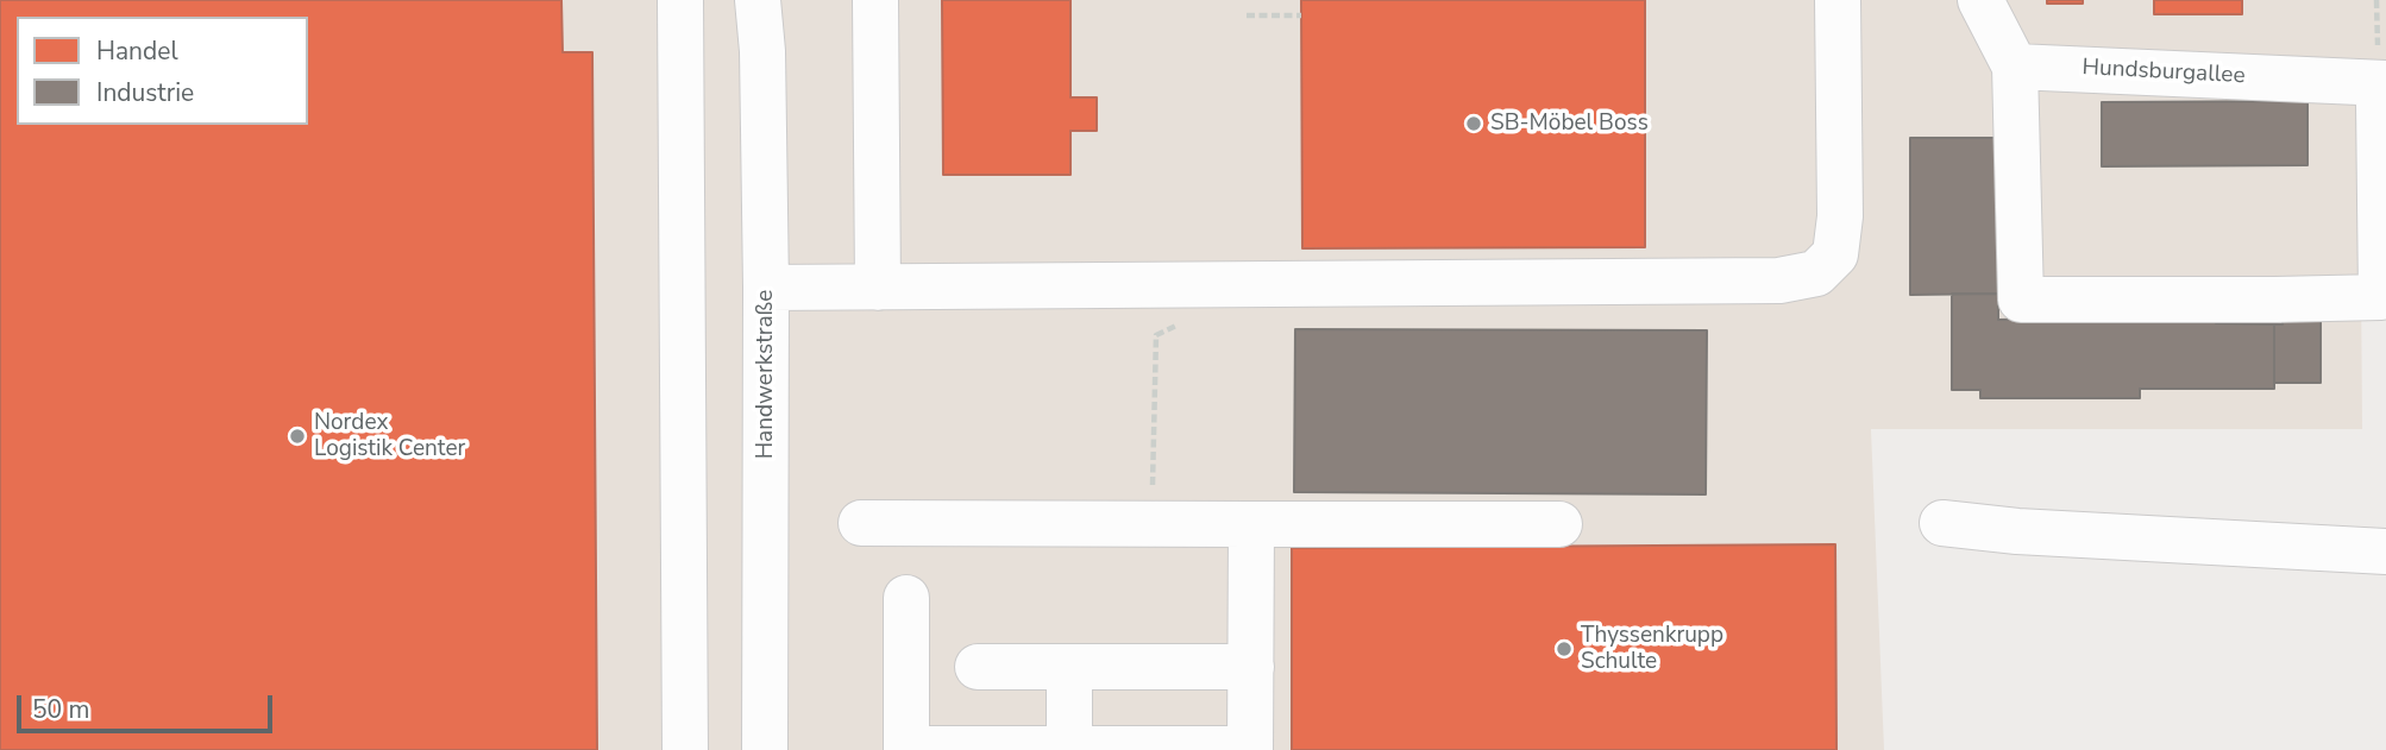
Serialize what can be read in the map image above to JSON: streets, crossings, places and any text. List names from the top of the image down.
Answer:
{
  "streets": {
    "street": ["Hundsburgallee", "Handwerkstraße"]
  },
  "places": ["SB-Möbel Boss", "Nordex Logistik Center", "Thyssenkrupp Schulte"],
  "legend": ["Handel", "Industrie"],
  "scale_bar": "50 m"
}
